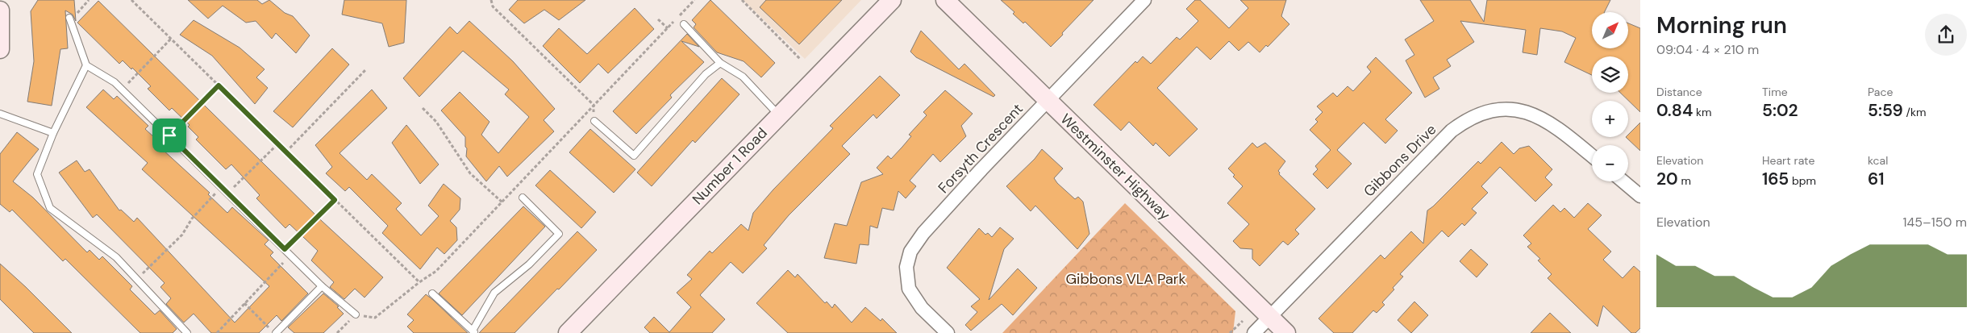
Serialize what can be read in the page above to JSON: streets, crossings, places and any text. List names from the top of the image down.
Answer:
{
  "streets": {
    "main road": ["Number 1 Road", "Westminster Highway"],
    "street": ["Forsyth Crescent", "Gibbons Drive"]
  },
  "crossings": [
    ["Forsyth Crescent", "Westminster Highway"],
    ["Gibbons Drive", "Westminster Highway"]
  ],
  "parks": ["Gibbons VLA Park"],
  "north": "top right",
  "page": {
    "heading": ["Morning run", "09:04 · 4 × 210 m"],
    "map_buttons": ["+", "−"],
    "stats": [
      ["Distance", "0.84 km"],
      ["Time", "5:02"],
      ["Pace", "5:59 /km"],
      ["Elevation", "20 m"],
      ["Heart rate", "165 bpm"],
      ["kcal", "61"]
    ],
    "chart": ["Elevation", "145–150 m"]
  }
}
